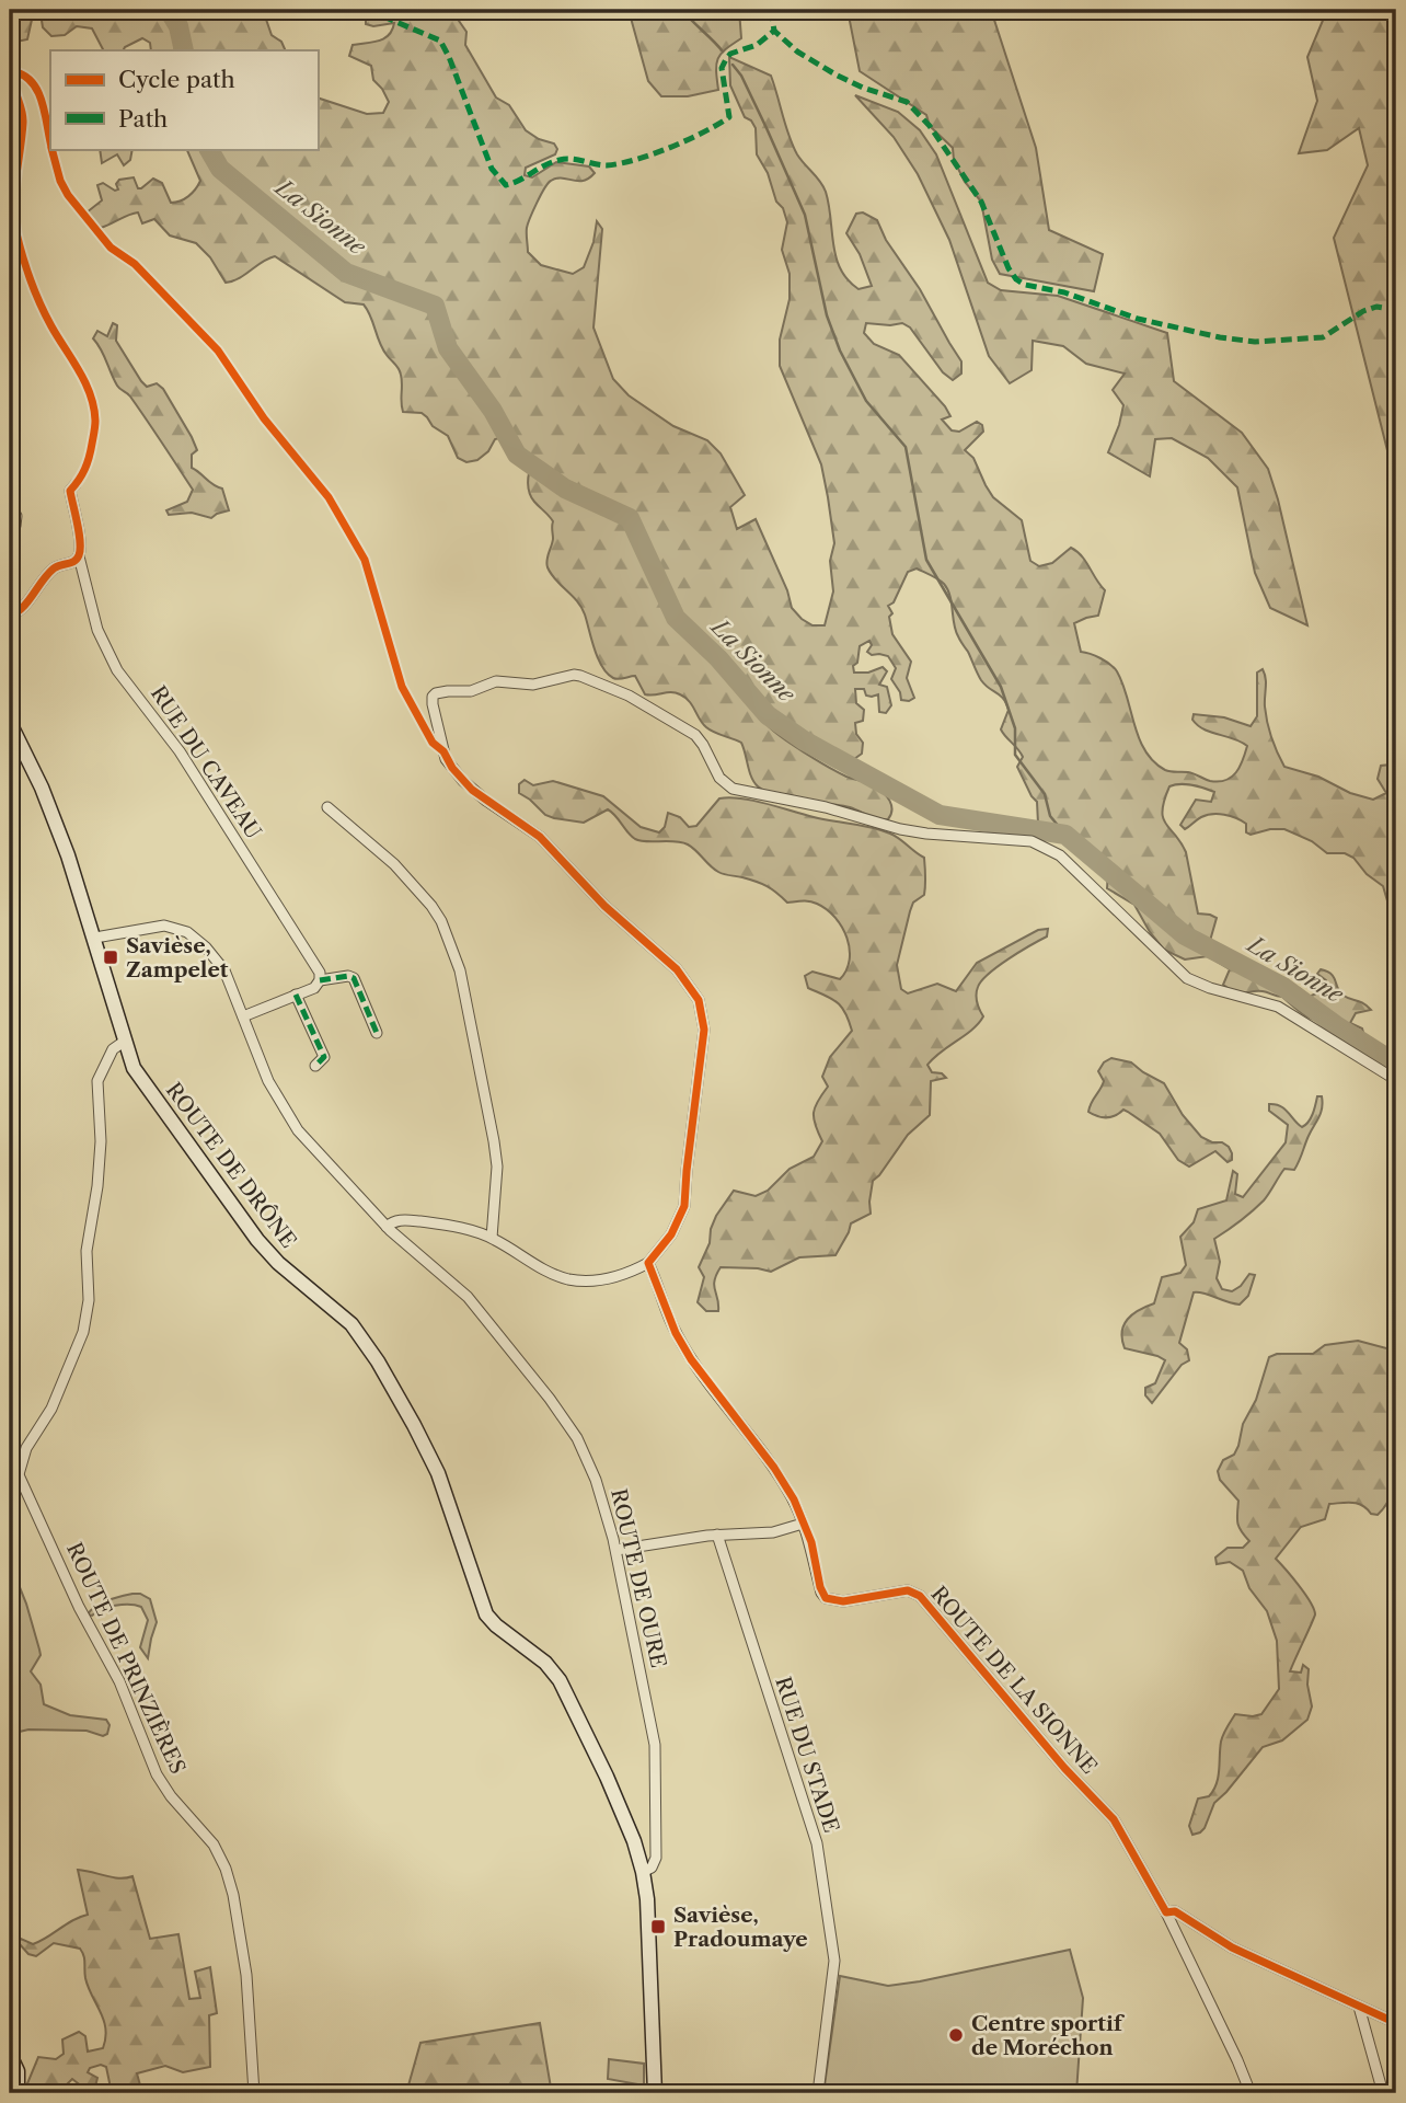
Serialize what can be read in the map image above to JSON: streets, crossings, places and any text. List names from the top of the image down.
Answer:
{
  "streets": {
    "street": [
      "RUE DU CAVEAU",
      "ROUTE DE DRÔNE",
      "ROUTE DE OURE",
      "ROUTE DE PRINZIÈRES",
      "ROUTE DE LA SIONNE",
      "RUE DU STADE"
    ]
  },
  "crossings": [
    ["ROUTE DE DRÔNE", "ROUTE DE OURE"]
  ],
  "water": ["La Sionne"],
  "places": {
    "transit": ["Savièse, Zampelet", "Savièse, Pradoumaye"],
    "other": ["Centre sportif de Moréchon"]
  },
  "legend": ["Cycle path", "Path"]
}
